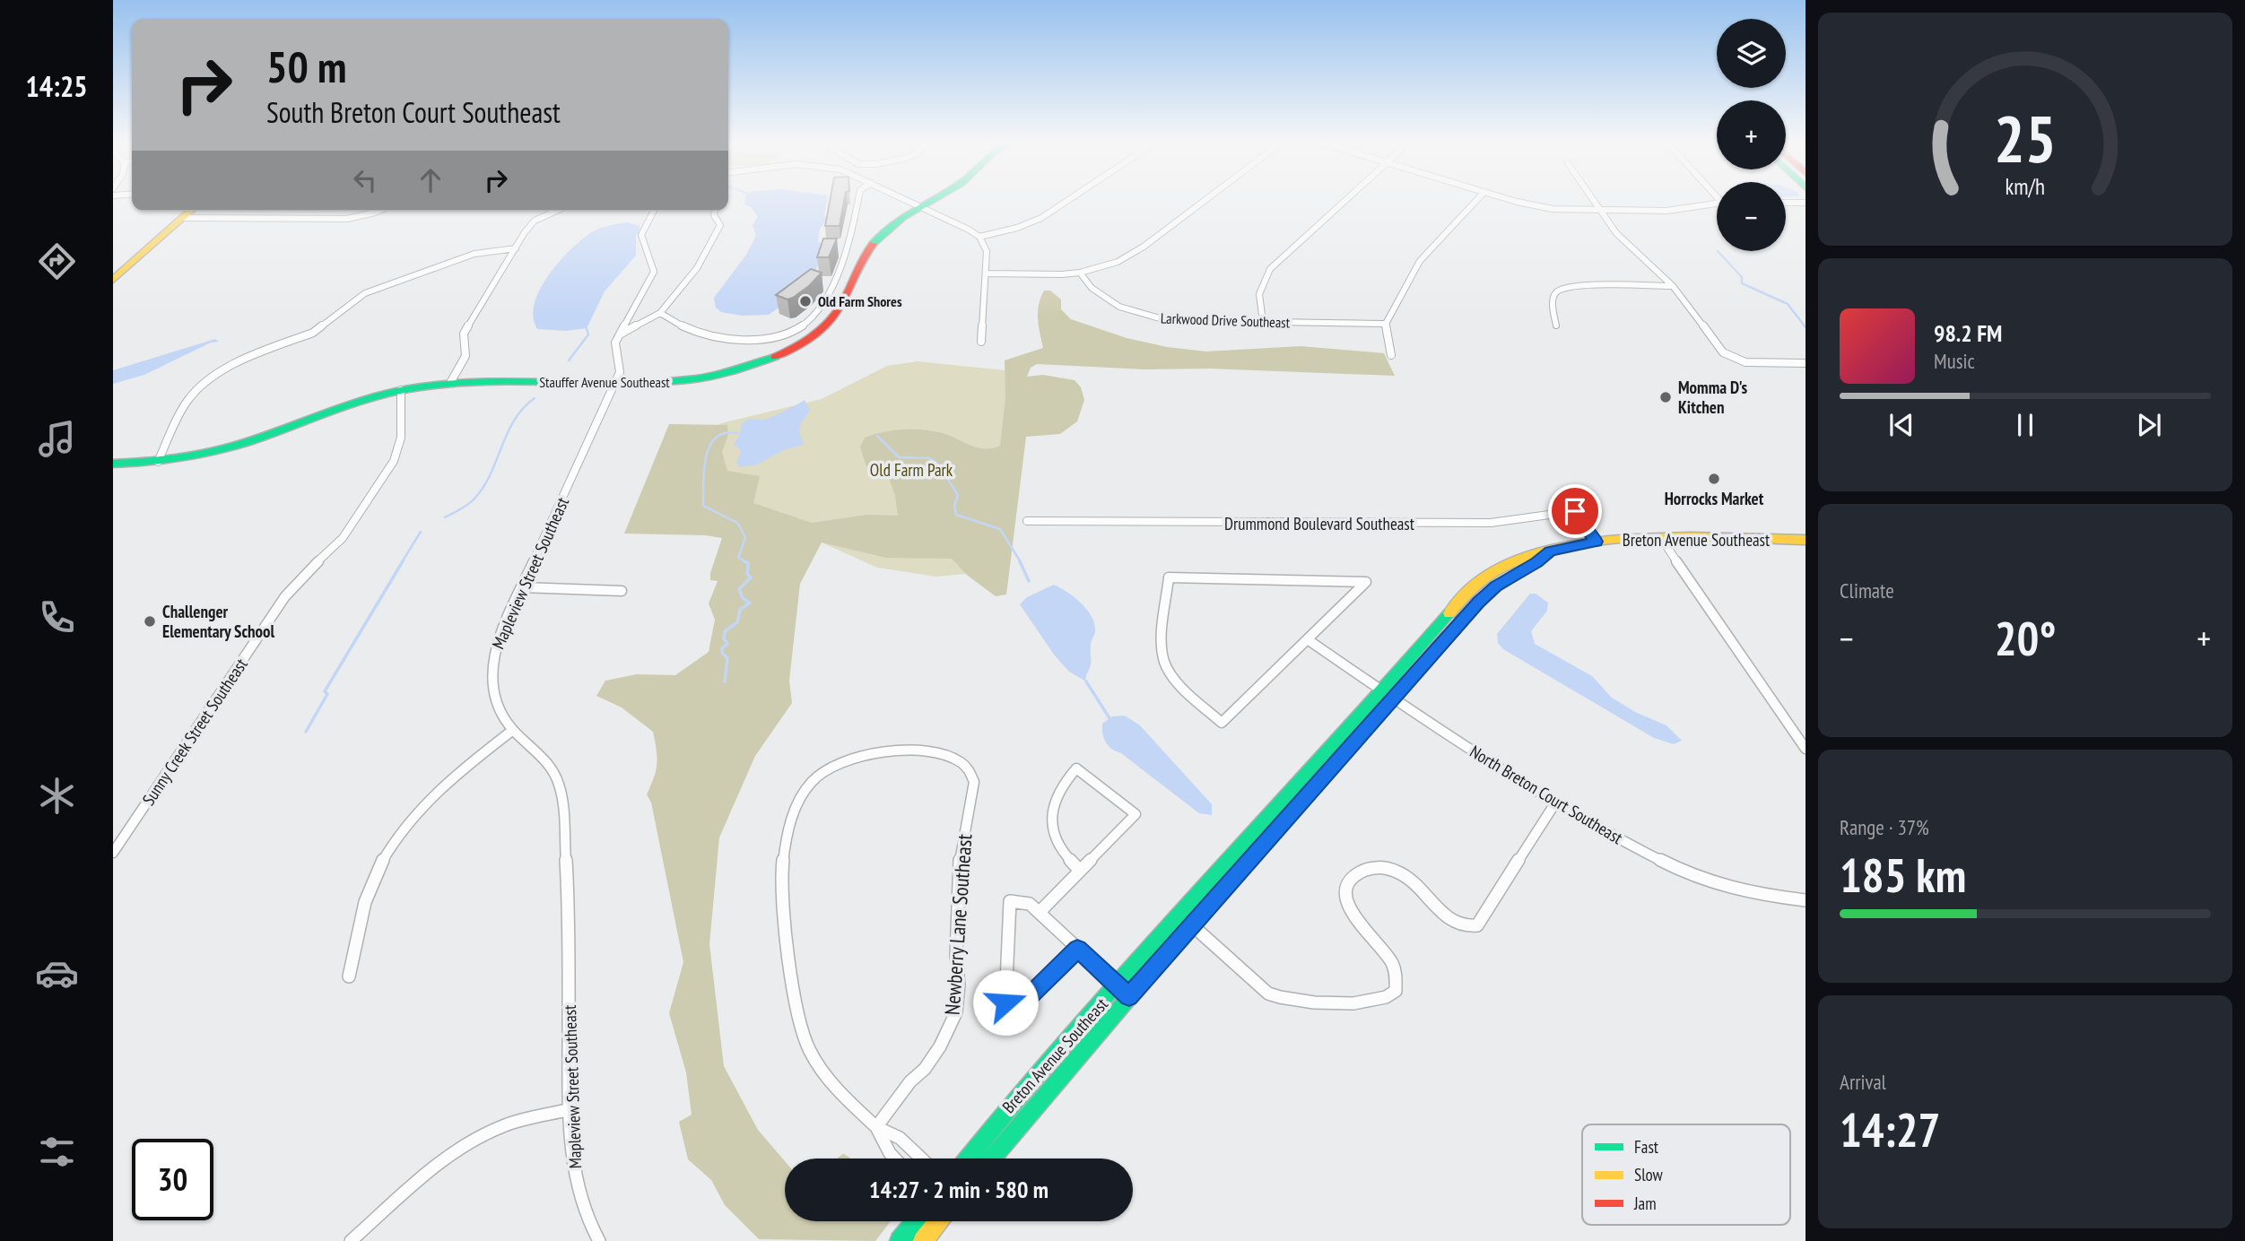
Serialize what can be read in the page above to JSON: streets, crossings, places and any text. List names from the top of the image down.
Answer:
{
  "streets": {
    "main road": ["Stauffer Avenue Southeast", "Breton Avenue Southeast"],
    "street": [
      "Larkwood Drive Southeast",
      "Drummond Boulevard Southeast",
      "Mapleview Street Southeast",
      "Sunny Creek Street Southeast",
      "North Breton Court Southeast",
      "Newberry Lane Southeast"
    ]
  },
  "crossings": [
    ["Stauffer Avenue Southeast", "Mapleview Street Southeast"],
    ["Stauffer Avenue Southeast", "Sunny Creek Street Southeast"],
    ["Drummond Boulevard Southeast", "Breton Avenue Southeast"],
    ["Breton Avenue Southeast", "North Breton Court Southeast"]
  ],
  "parks": ["Old Farm Park"],
  "places": [
    "Old Farm Shores",
    "Momma D's Kitchen",
    "Horrocks Market",
    "Challenger Elementary School"
  ],
  "legend": ["Fast", "Slow", "Jam"],
  "page": {
    "tabs": "14:25",
    "map_buttons": ["+", "−"],
    "turn": ["50 m", "South Breton Court Southeast"],
    "song": ["98.2 FM", "Music"],
    "tile": [
      "Climate",
      ["Range · 37%", "185 km"],
      ["Arrival", "14:27"]
    ],
    "heat": ["−", "20°", "+"],
    "limit": "30",
    "trip": "14:27 · 2 min · 580 m",
    "gauge": ["25", "km/h"]
  }
}
